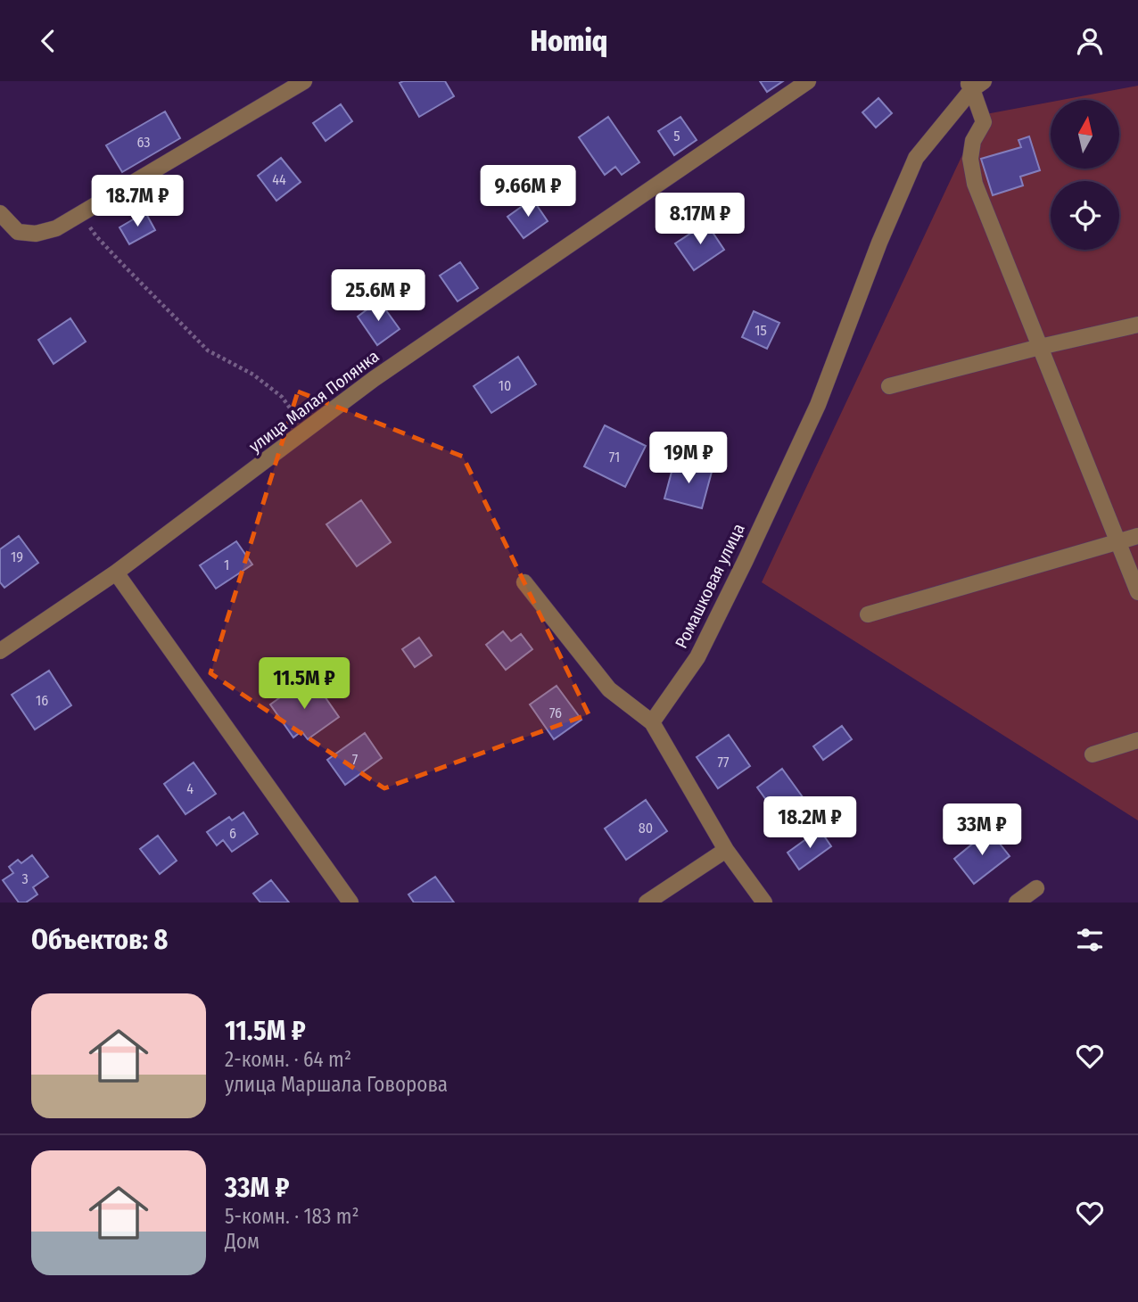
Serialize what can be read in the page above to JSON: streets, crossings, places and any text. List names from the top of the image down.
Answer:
{
  "streets": {
    "street": ["улица Малая Полянка", "Ромашковая улица"]
  },
  "house_numbers": [
    "5",
    "63",
    "44",
    "15",
    "10",
    "71",
    "19",
    "1",
    "16",
    "76",
    "7",
    "77",
    "4",
    "80",
    "6",
    "3"
  ],
  "north": "top",
  "page": {
    "header": "Homiq",
    "price": [
      "9.66M ₽",
      "18.7M ₽",
      "8.17M ₽",
      "25.6M ₽",
      "19M ₽",
      "11.5M ₽",
      "18.2M ₽",
      "33M ₽"
    ],
    "heading": "Объектов: 8",
    "list": [
      {
        "name": "11.5M ₽",
        "note": "2-комн. · 64 m² · улица Маршала Говорова"
      },
      {
        "name": "33M ₽",
        "note": "5-комн. · 183 m² · Дом"
      }
    ]
  }
}
